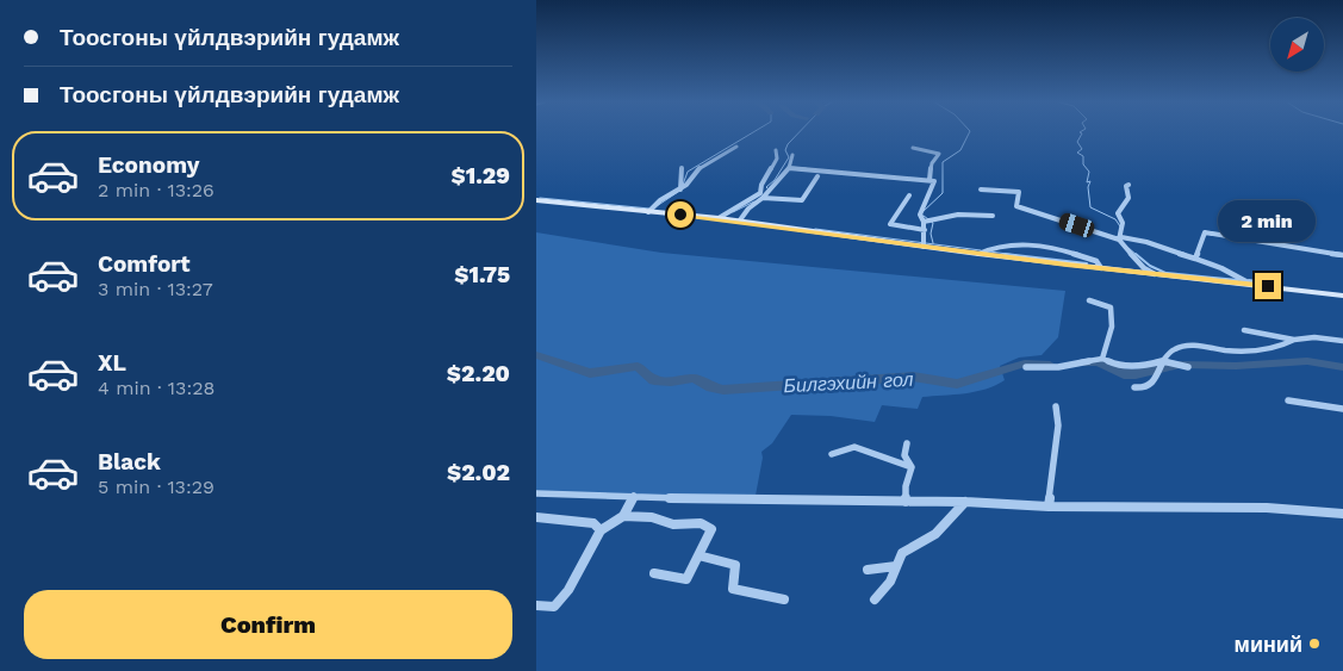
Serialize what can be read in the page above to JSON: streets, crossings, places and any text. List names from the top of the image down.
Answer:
{
  "water": ["Билгэхийн гол"],
  "places": ["миний"],
  "north": "bottom left",
  "page": {
    "banner": ["Тоосгоны үйлдвэрийн гудамж", "Тоосгоны үйлдвэрийн гудамж"],
    "list": [
      {
        "name": "Economy",
        "note": "2 min · 13:26",
        "value": "$1.29"
      },
      {
        "name": "Comfort",
        "note": "3 min · 13:27",
        "value": "$1.75"
      },
      {
        "name": "XL",
        "note": "4 min · 13:28",
        "value": "$2.20"
      },
      {
        "name": "Black",
        "note": "5 min · 13:29",
        "value": "$2.02"
      }
    ],
    "bubble": "2 min",
    "buttons": "Confirm"
  }
}
